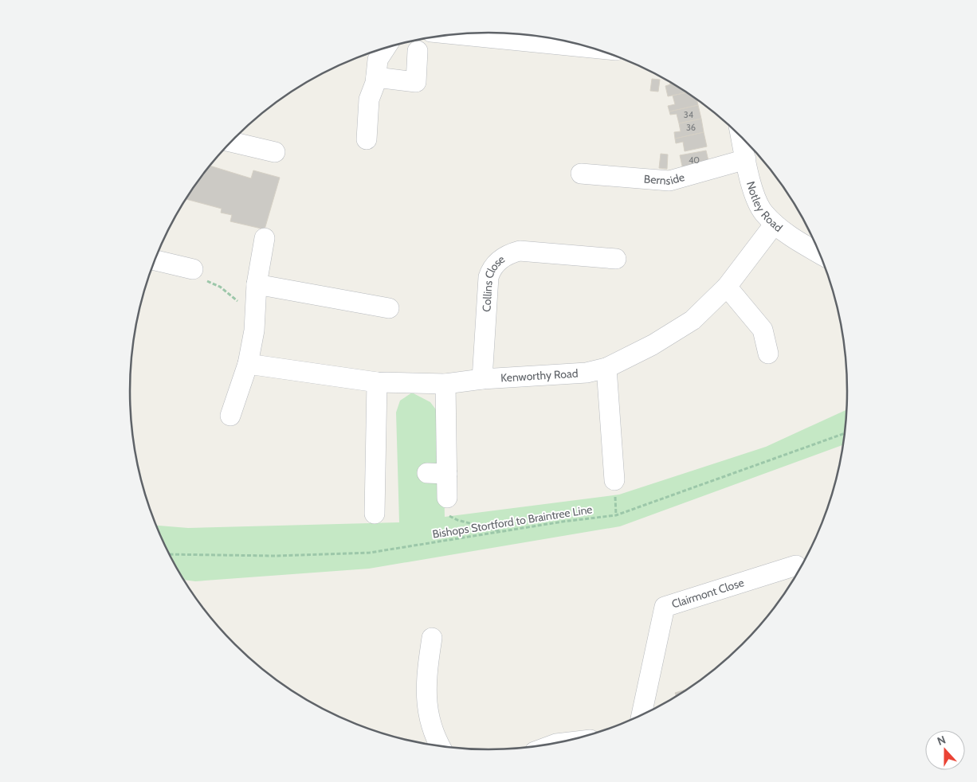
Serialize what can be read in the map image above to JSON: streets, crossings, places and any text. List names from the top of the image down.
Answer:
{
  "streets": {
    "street": [
      "Bernside",
      "Notley Road",
      "Collins Close",
      "Kenworthy Road",
      "Clairmont Close"
    ],
    "path": ["Bishops Stortford to Braintree Line"]
  },
  "crossings": [
    ["Bernside", "Notley Road"],
    ["Notley Road", "Kenworthy Road"],
    ["Collins Close", "Kenworthy Road"]
  ],
  "house_numbers": ["34", "36", "40"],
  "north": "top"
}
